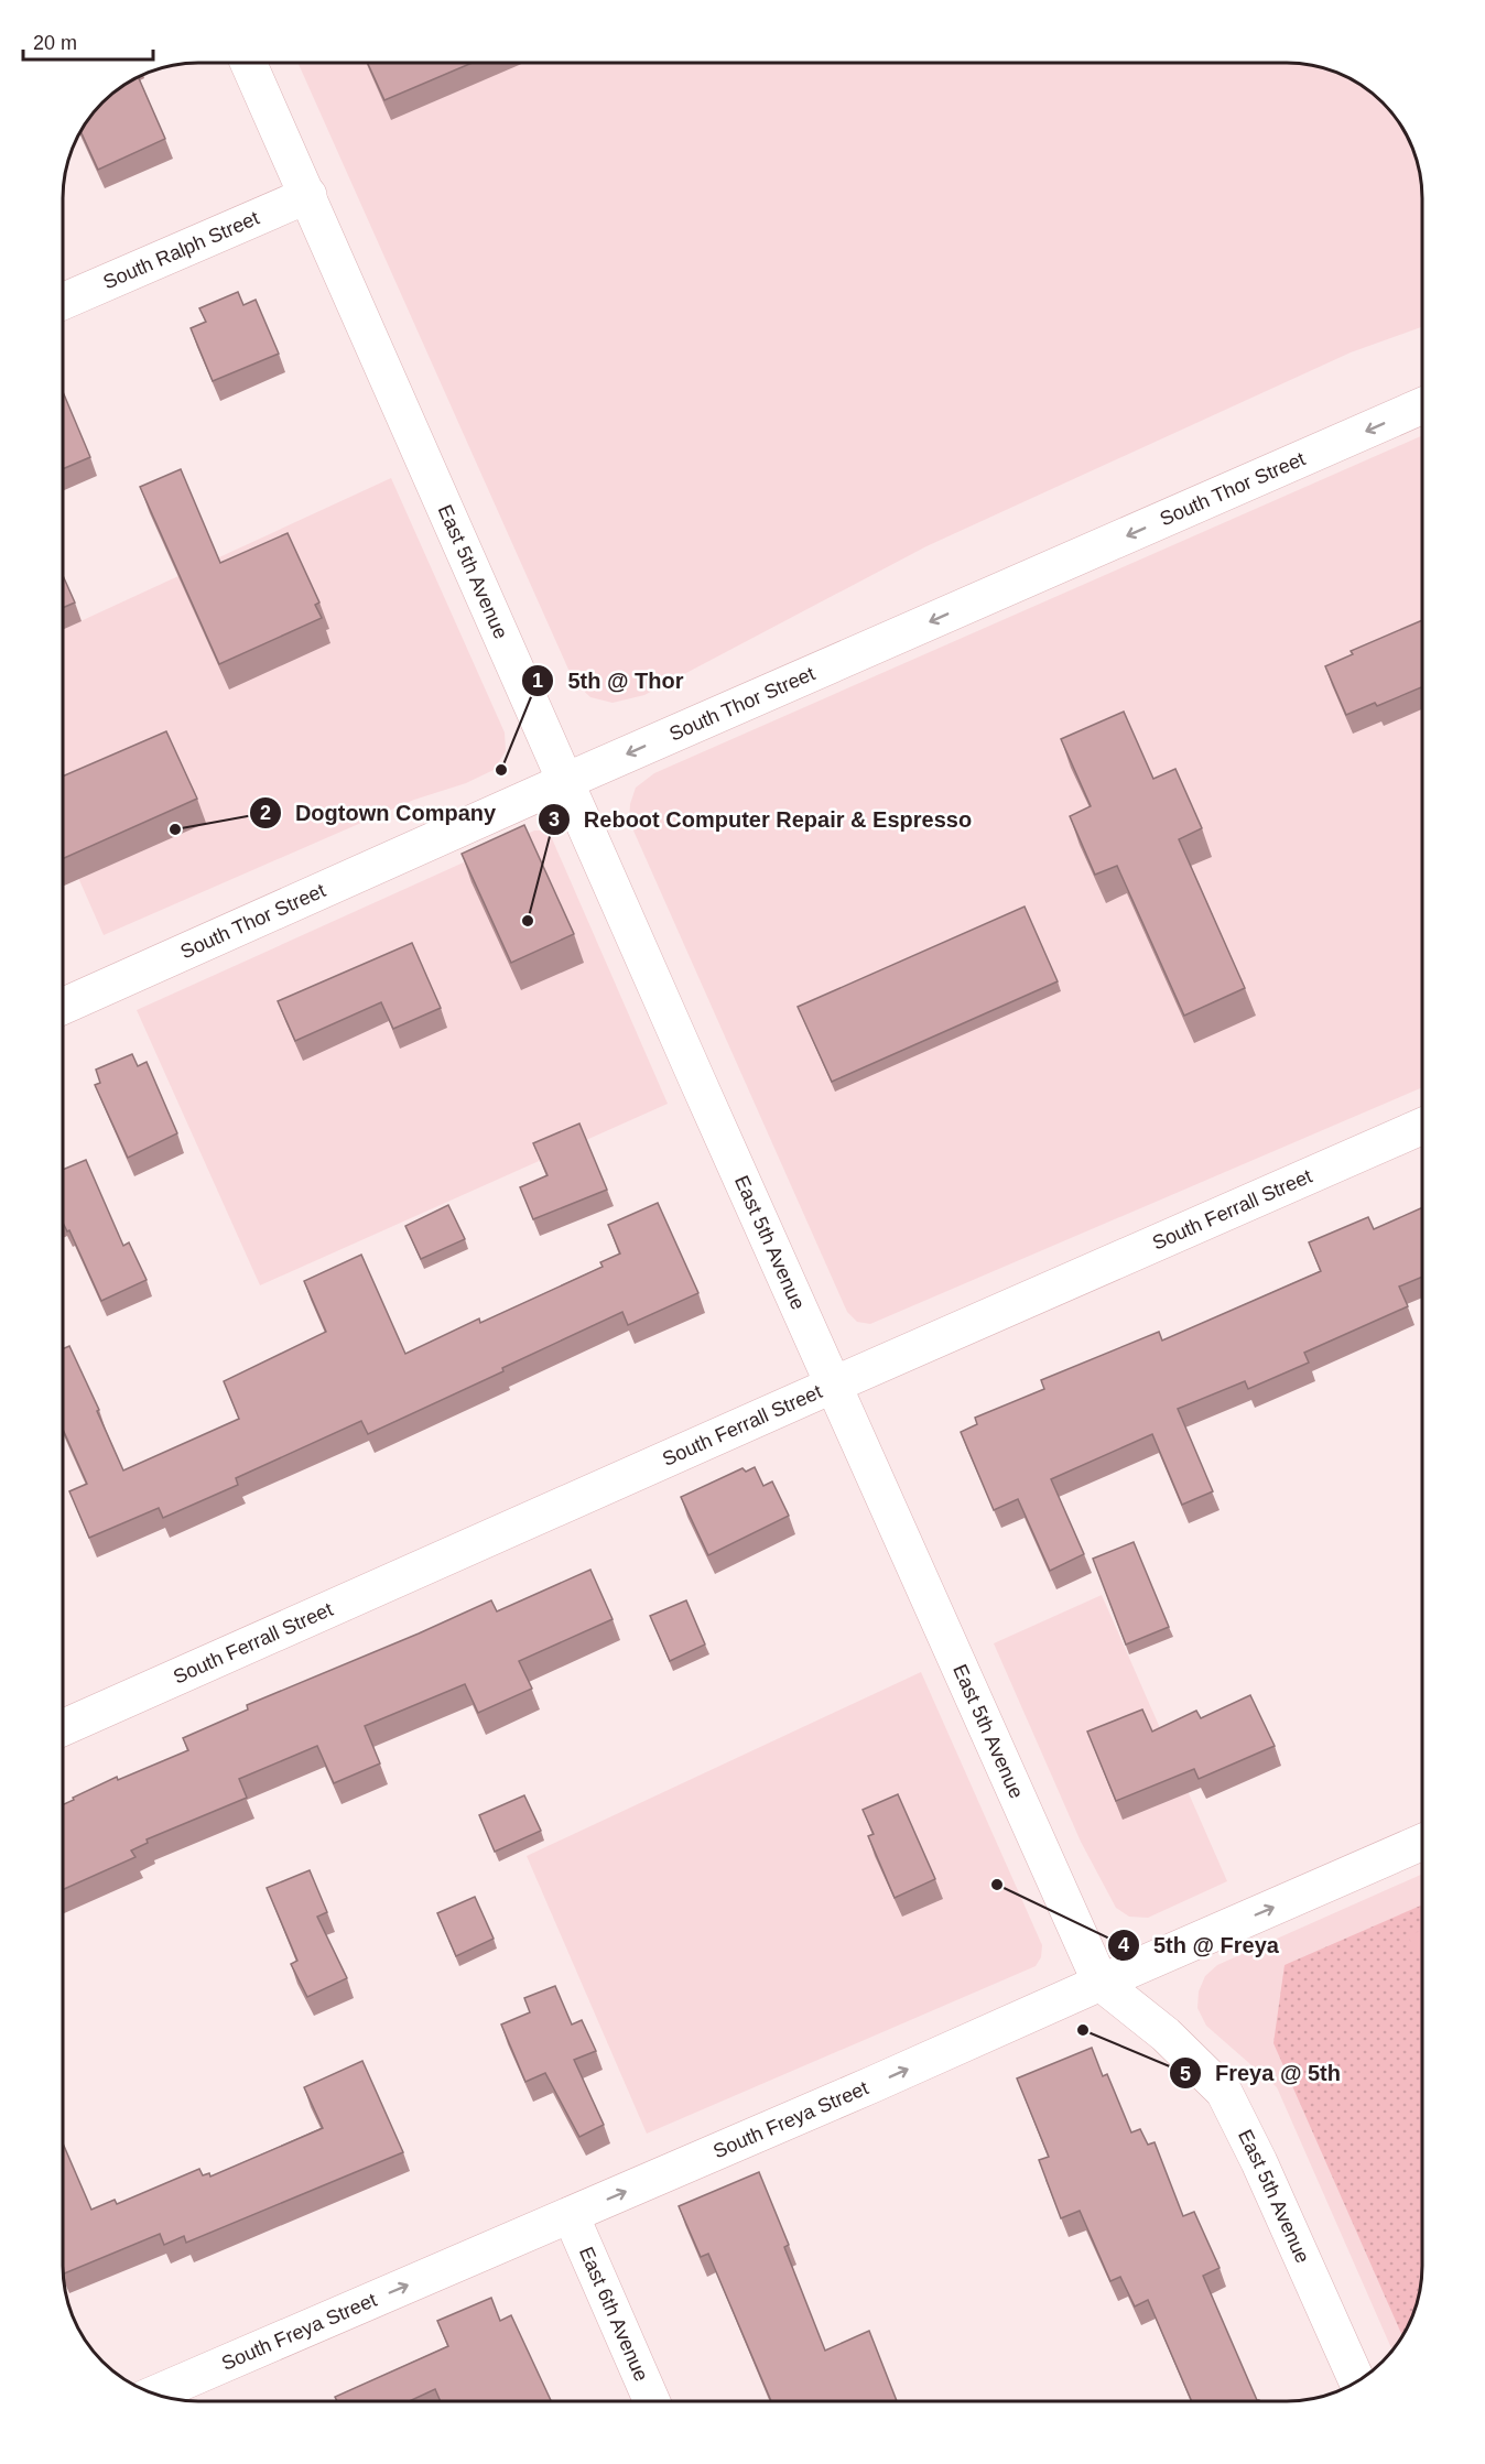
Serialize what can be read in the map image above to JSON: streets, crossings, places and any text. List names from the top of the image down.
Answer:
{
  "streets": {
    "street": [
      "South Ralph Street",
      "South Thor Street",
      "East 5th Avenue",
      "South Ferrall Street",
      "South Freya Street",
      "East 6th Avenue"
    ]
  },
  "crossings": [
    ["South Ralph Street", "East 5th Avenue"],
    ["South Thor Street", "East 5th Avenue"],
    ["East 5th Avenue", "South Ferrall Street"],
    ["East 5th Avenue", "South Freya Street"],
    ["South Freya Street", "East 6th Avenue"]
  ],
  "one_way": ["South Thor Street", "South Freya Street"],
  "places": [
    "5th @ Thor",
    "Dogtown Company",
    "Reboot Computer Repair & Espresso",
    "5th @ Freya",
    "Freya @ 5th"
  ],
  "scale_bar": "20 m"
}
